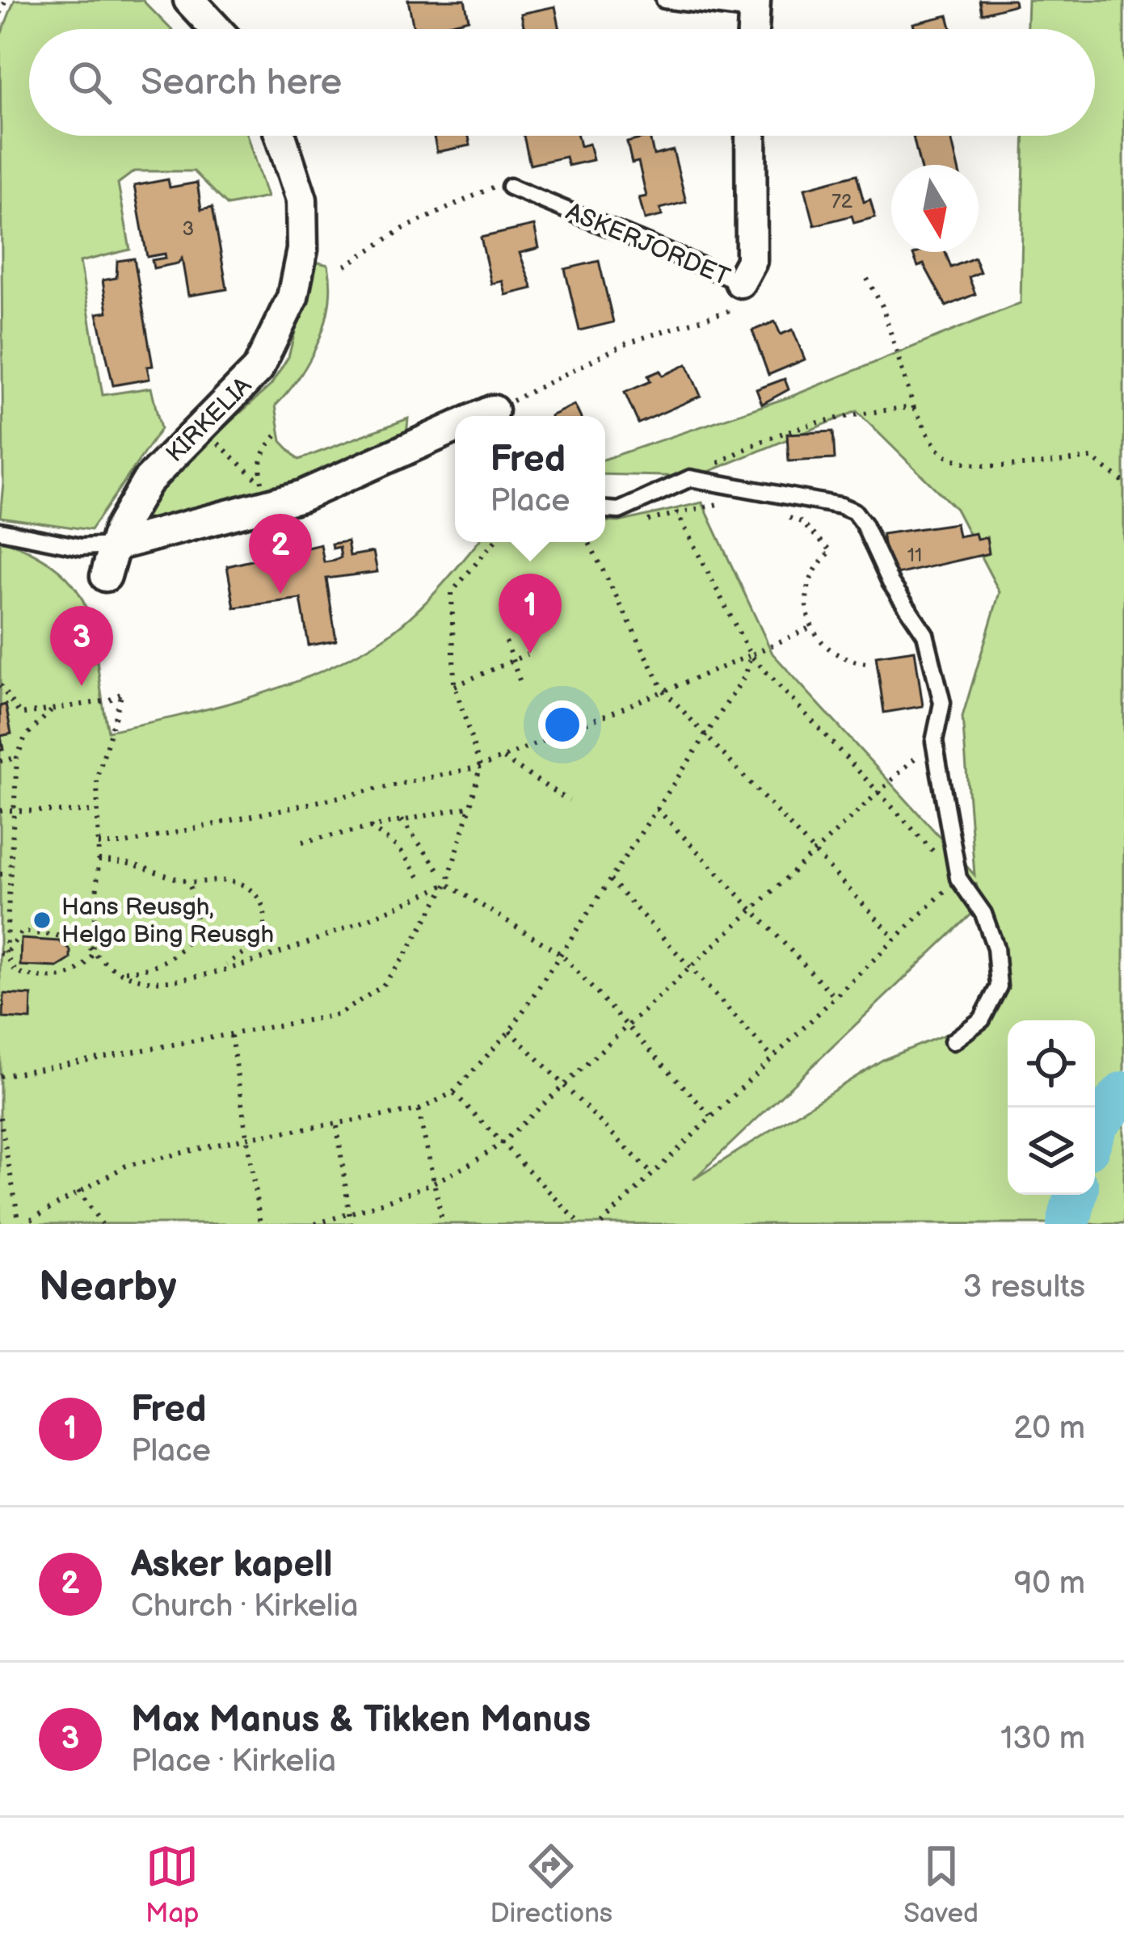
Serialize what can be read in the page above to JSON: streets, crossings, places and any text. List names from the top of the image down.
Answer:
{
  "streets": {
    "street": ["ASKERJORDET", "KIRKELIA"]
  },
  "places": ["Hans Reusgh, Helga Bing Reusgh"],
  "house_numbers": ["72", "3", "11"],
  "north": "bottom",
  "page": {
    "search": "Search here",
    "popup": ["Fred", "Place"],
    "pins": ["2", "1", "3"],
    "heading": ["Nearby", "3 results"],
    "list": [
      {
        "mark": "1",
        "name": "Fred",
        "note": "Place",
        "value": "20 m"
      },
      {
        "mark": "2",
        "name": "Asker kapell",
        "note": "Church · Kirkelia",
        "value": "90 m"
      },
      {
        "mark": "3",
        "name": "Max Manus & Tikken Manus",
        "note": "Place · Kirkelia",
        "value": "130 m"
      }
    ],
    "nav": ["Map", "Directions", "Saved"]
  }
}
